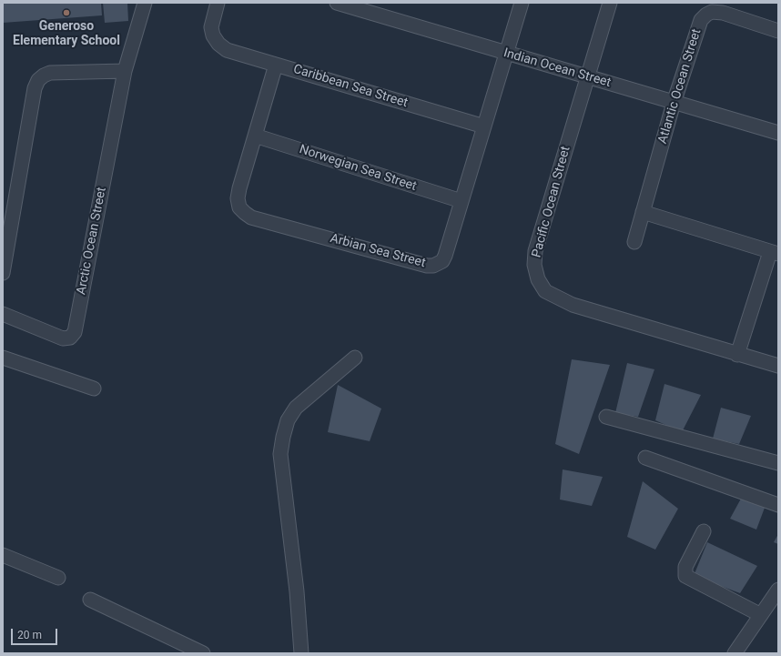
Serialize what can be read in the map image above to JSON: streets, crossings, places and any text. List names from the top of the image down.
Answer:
{
  "streets": {
    "street": [
      "Indian Ocean Street",
      "Caribbean Sea Street",
      "Atlantic Ocean Street",
      "Norwegian Sea Street",
      "Pacific Ocean Street",
      "Arctic Ocean Street",
      "Arbian Sea Street"
    ]
  },
  "crossings": [
    ["Indian Ocean Street", "Atlantic Ocean Street"],
    ["Indian Ocean Street", "Pacific Ocean Street"],
    ["Indian Ocean Street", "Arbian Sea Street"],
    ["Caribbean Sea Street", "Arbian Sea Street"],
    ["Norwegian Sea Street", "Arbian Sea Street"]
  ],
  "places": ["Generoso Elementary School"],
  "scale_bar": "20 m"
}
